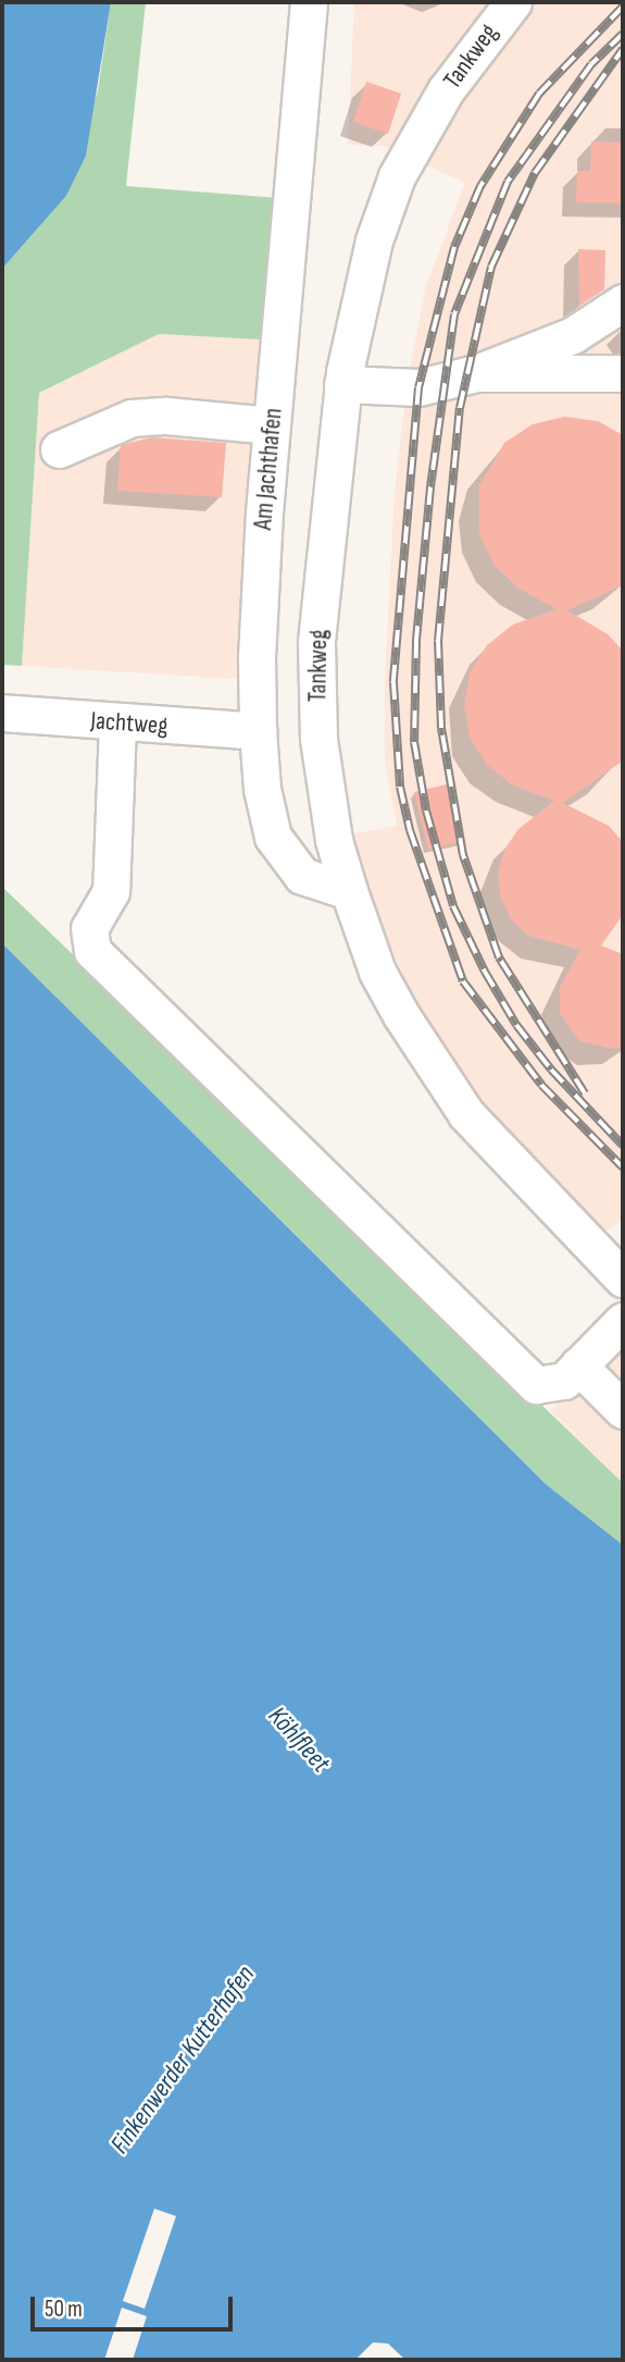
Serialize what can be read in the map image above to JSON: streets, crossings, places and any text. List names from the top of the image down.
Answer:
{
  "streets": {
    "street": ["Tankweg", "Am Jachthafen", "Jachtweg"]
  },
  "crossings": [
    ["Tankweg", "Am Jachthafen"],
    ["Am Jachthafen", "Jachtweg"]
  ],
  "water": ["Köhlfleet", "Finkenwerder Kutterhafen"],
  "scale_bar": "50 m"
}
